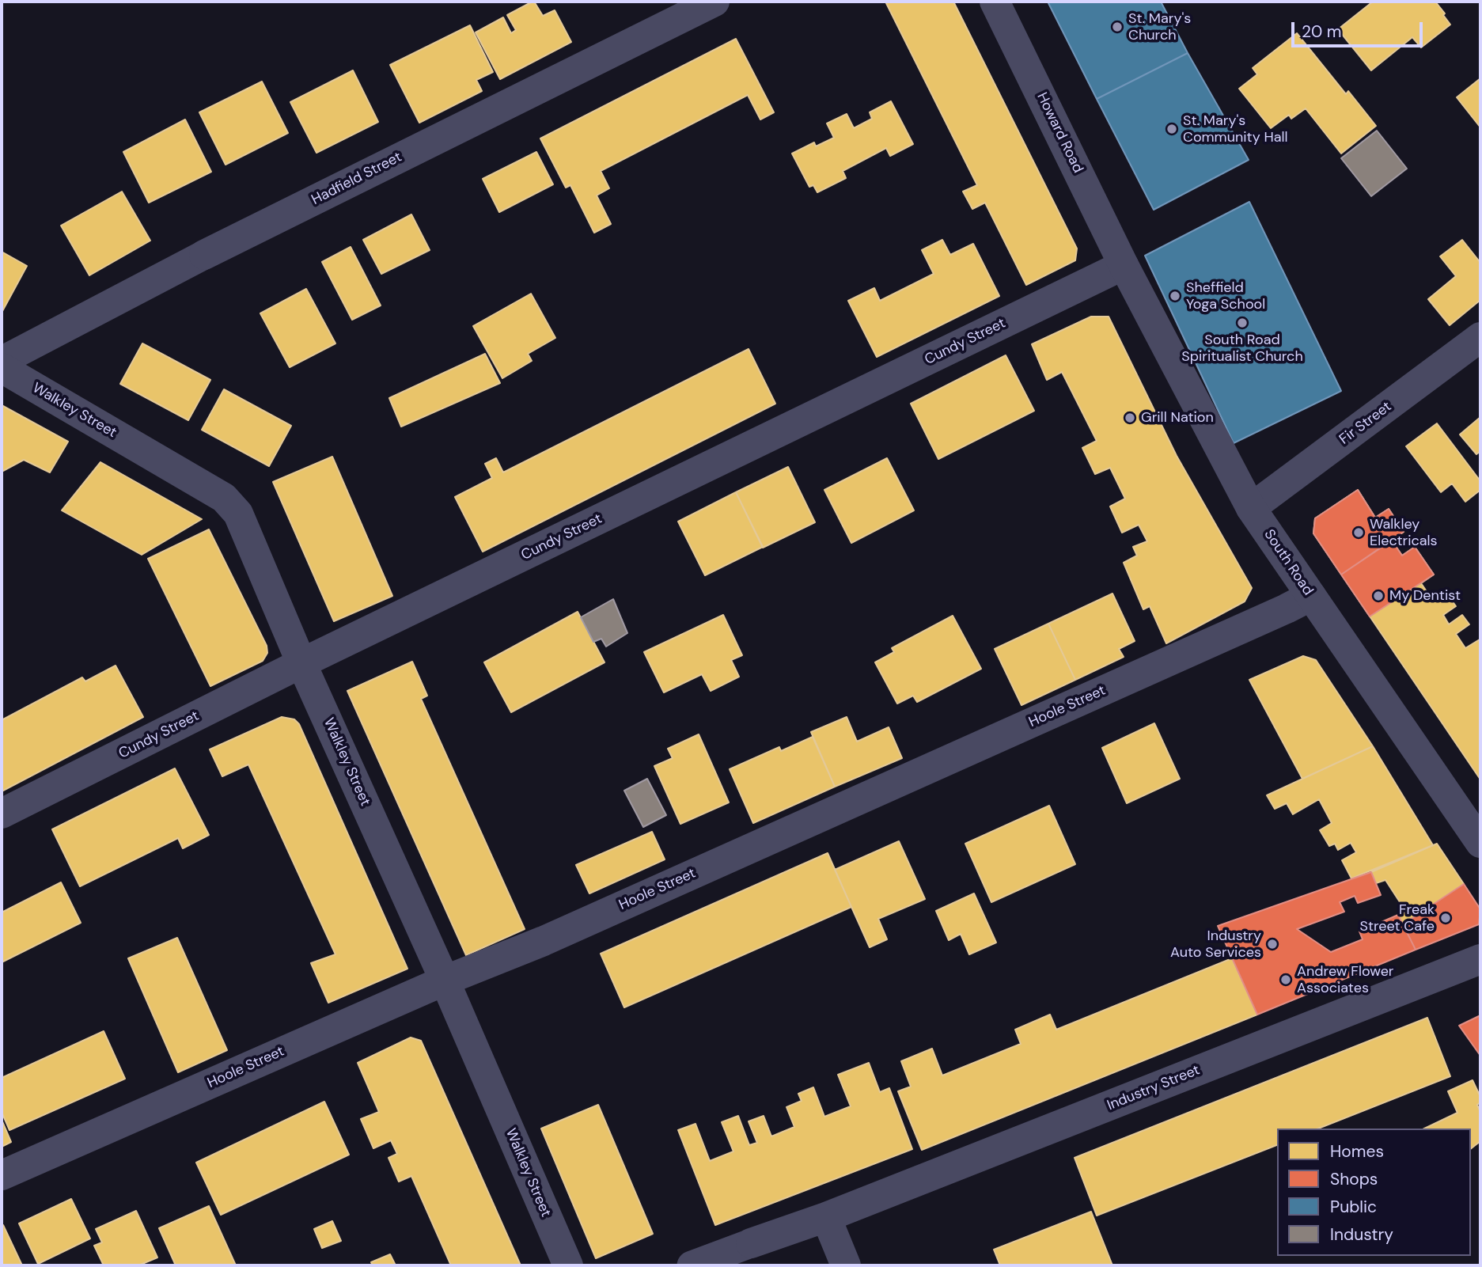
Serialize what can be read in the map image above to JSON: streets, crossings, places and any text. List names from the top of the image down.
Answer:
{
  "streets": {
    "street": [
      "Howard Road",
      "Hadfield Street",
      "Cundy Street",
      "Walkley Street",
      "Fir Street",
      "South Road",
      "Hoole Street",
      "Industry Street"
    ]
  },
  "crossings": [
    ["Howard Road", "Cundy Street"],
    ["Howard Road", "South Road"],
    ["Cundy Street", "Walkley Street"],
    ["Cundy Street", "South Road"],
    ["Walkley Street", "Hoole Street"],
    ["Fir Street", "South Road"],
    ["South Road", "Hoole Street"]
  ],
  "places": [
    "St. Mary's Church",
    "St. Mary's Community Hall",
    "Sheffield Yoga School",
    "South Road Spiritualist Church",
    "Grill Nation",
    "Walkley Electricals",
    "My Dentist",
    "Freak Street Cafe",
    "Industry Auto Services",
    "Andrew Flower Associates"
  ],
  "legend": [
    "Homes",
    "Shops",
    "Public",
    "Industry"
  ],
  "scale_bar": "20 m"
}
